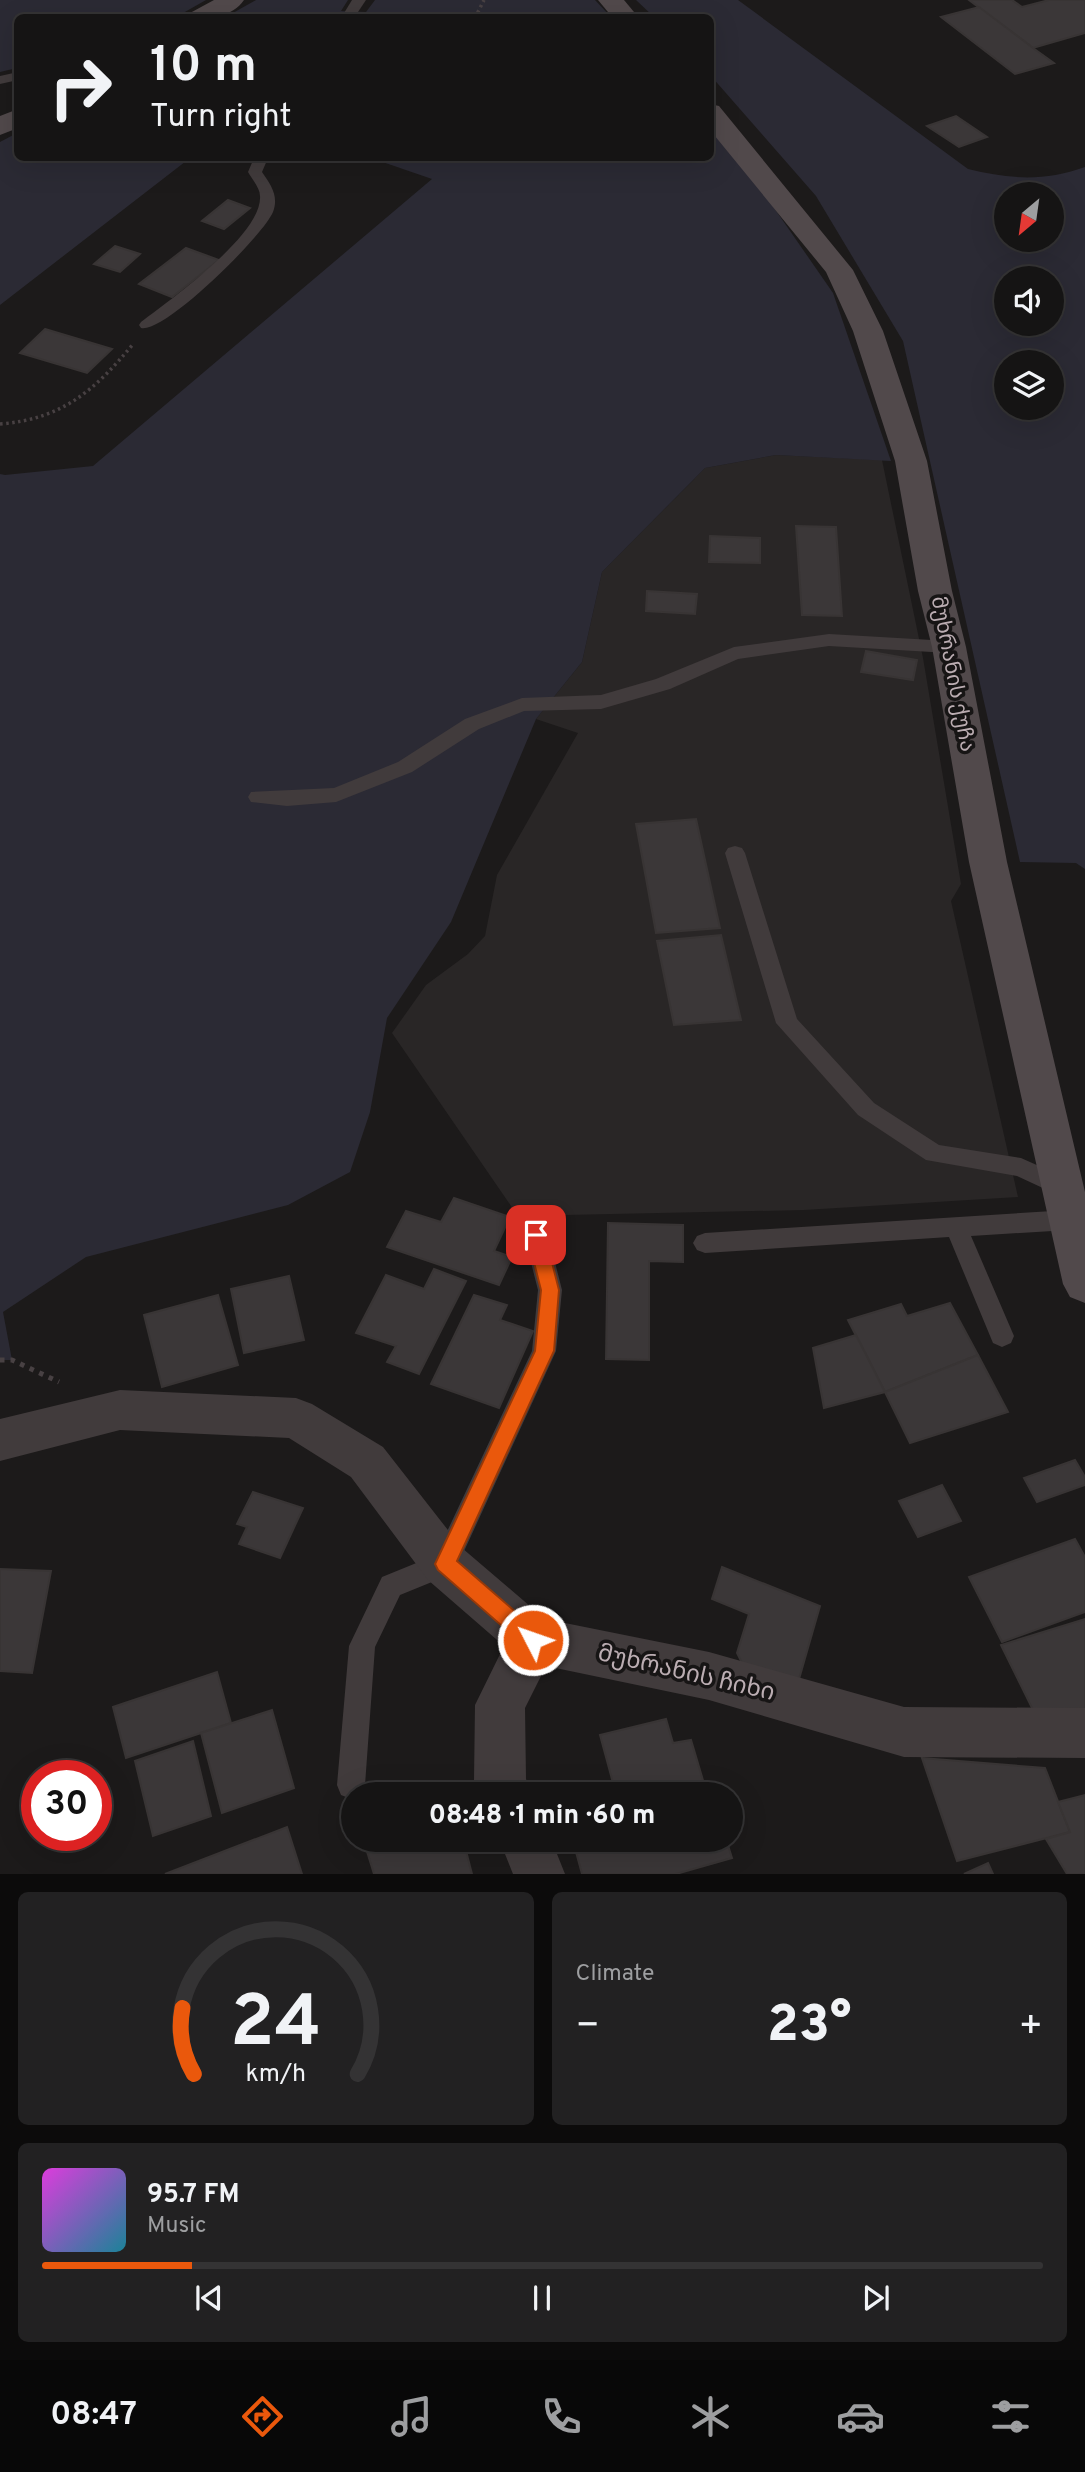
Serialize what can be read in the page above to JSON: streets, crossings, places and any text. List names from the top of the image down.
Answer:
{
  "streets": {
    "street": ["მუხრანის ქუჩა", "მუხრანის ჩიხი"]
  },
  "north": "bottom left",
  "page": {
    "turn": ["10 m", "Turn right"],
    "limit": "30",
    "trip": "08:48 · 1 min · 60 m",
    "tile": "Climate",
    "heat": ["−", "23°", "+"],
    "song": ["95.7 FM", "Music"],
    "tabs": "08:47",
    "gauge": ["24", "km/h"]
  }
}
